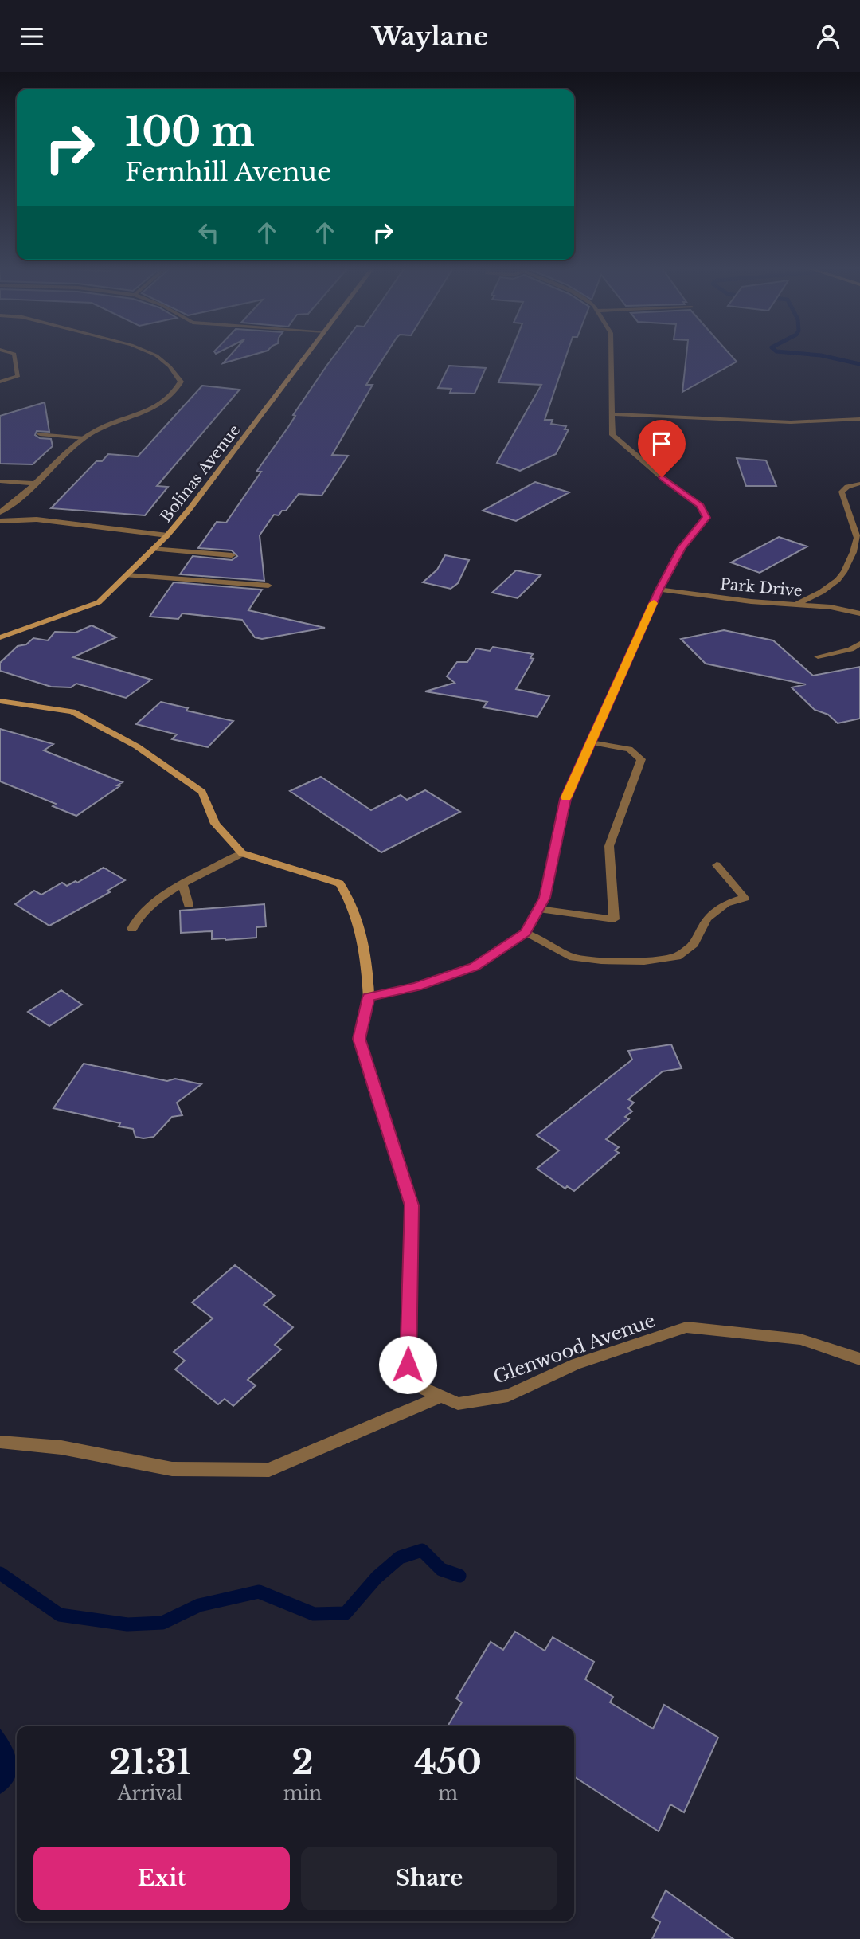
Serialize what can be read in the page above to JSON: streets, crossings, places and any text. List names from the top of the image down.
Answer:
{
  "streets": {
    "street": ["Bolinas Avenue", "Park Drive", "Glenwood Avenue"]
  },
  "page": {
    "header": "Waylane",
    "turn": ["100 m", "Fernhill Avenue"],
    "eta": [
      "21:31",
      "Arrival",
      "2",
      "min",
      "450",
      "m"
    ],
    "buttons": ["Exit", "Share"]
  }
}
